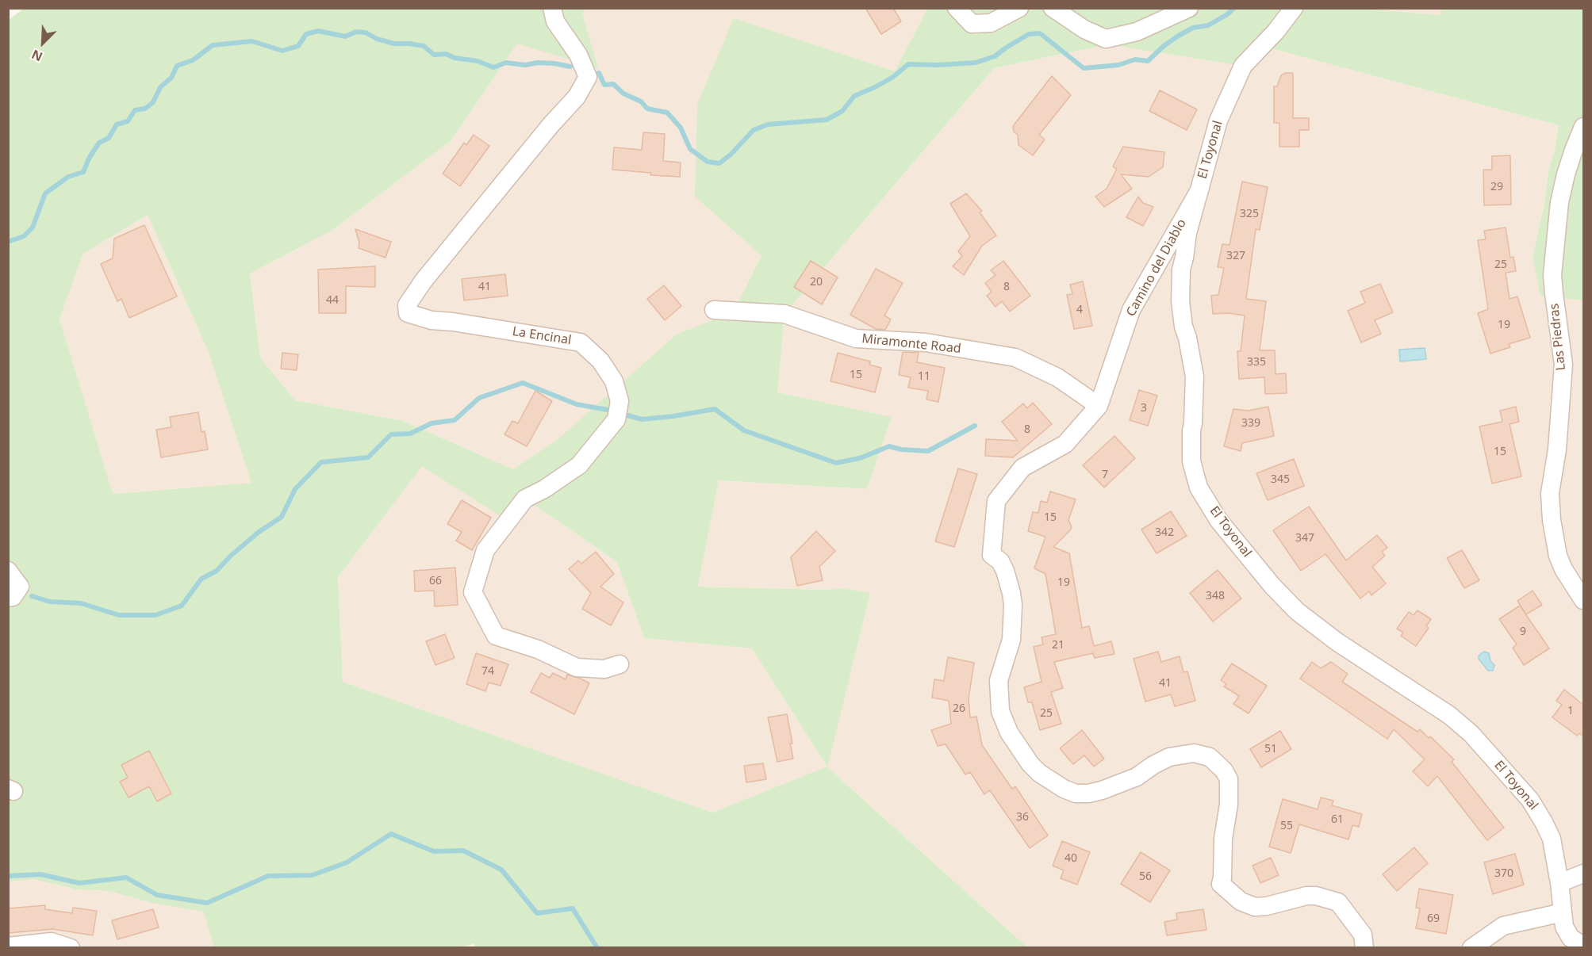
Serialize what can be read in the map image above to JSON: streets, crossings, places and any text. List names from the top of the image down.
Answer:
{
  "streets": {
    "street": [
      "El Toyonal",
      "Camino del Diablo",
      "La Encinal",
      "Las Piedras",
      "Miramonte Road"
    ]
  },
  "crossings": [
    ["El Toyonal", "Camino del Diablo"],
    ["Camino del Diablo", "Miramonte Road"]
  ],
  "house_numbers": [
    "29",
    "325",
    "327",
    "25",
    "20",
    "41",
    "8",
    "44",
    "4",
    "19",
    "335",
    "15",
    "11",
    "3",
    "339",
    "8",
    "15",
    "7",
    "345",
    "15",
    "342",
    "347",
    "66",
    "19",
    "348",
    "9",
    "21",
    "74",
    "41",
    "26",
    "1",
    "25",
    "51",
    "36",
    "61",
    "55",
    "40",
    "370",
    "56",
    "69"
  ],
  "north": "bottom left"
}
